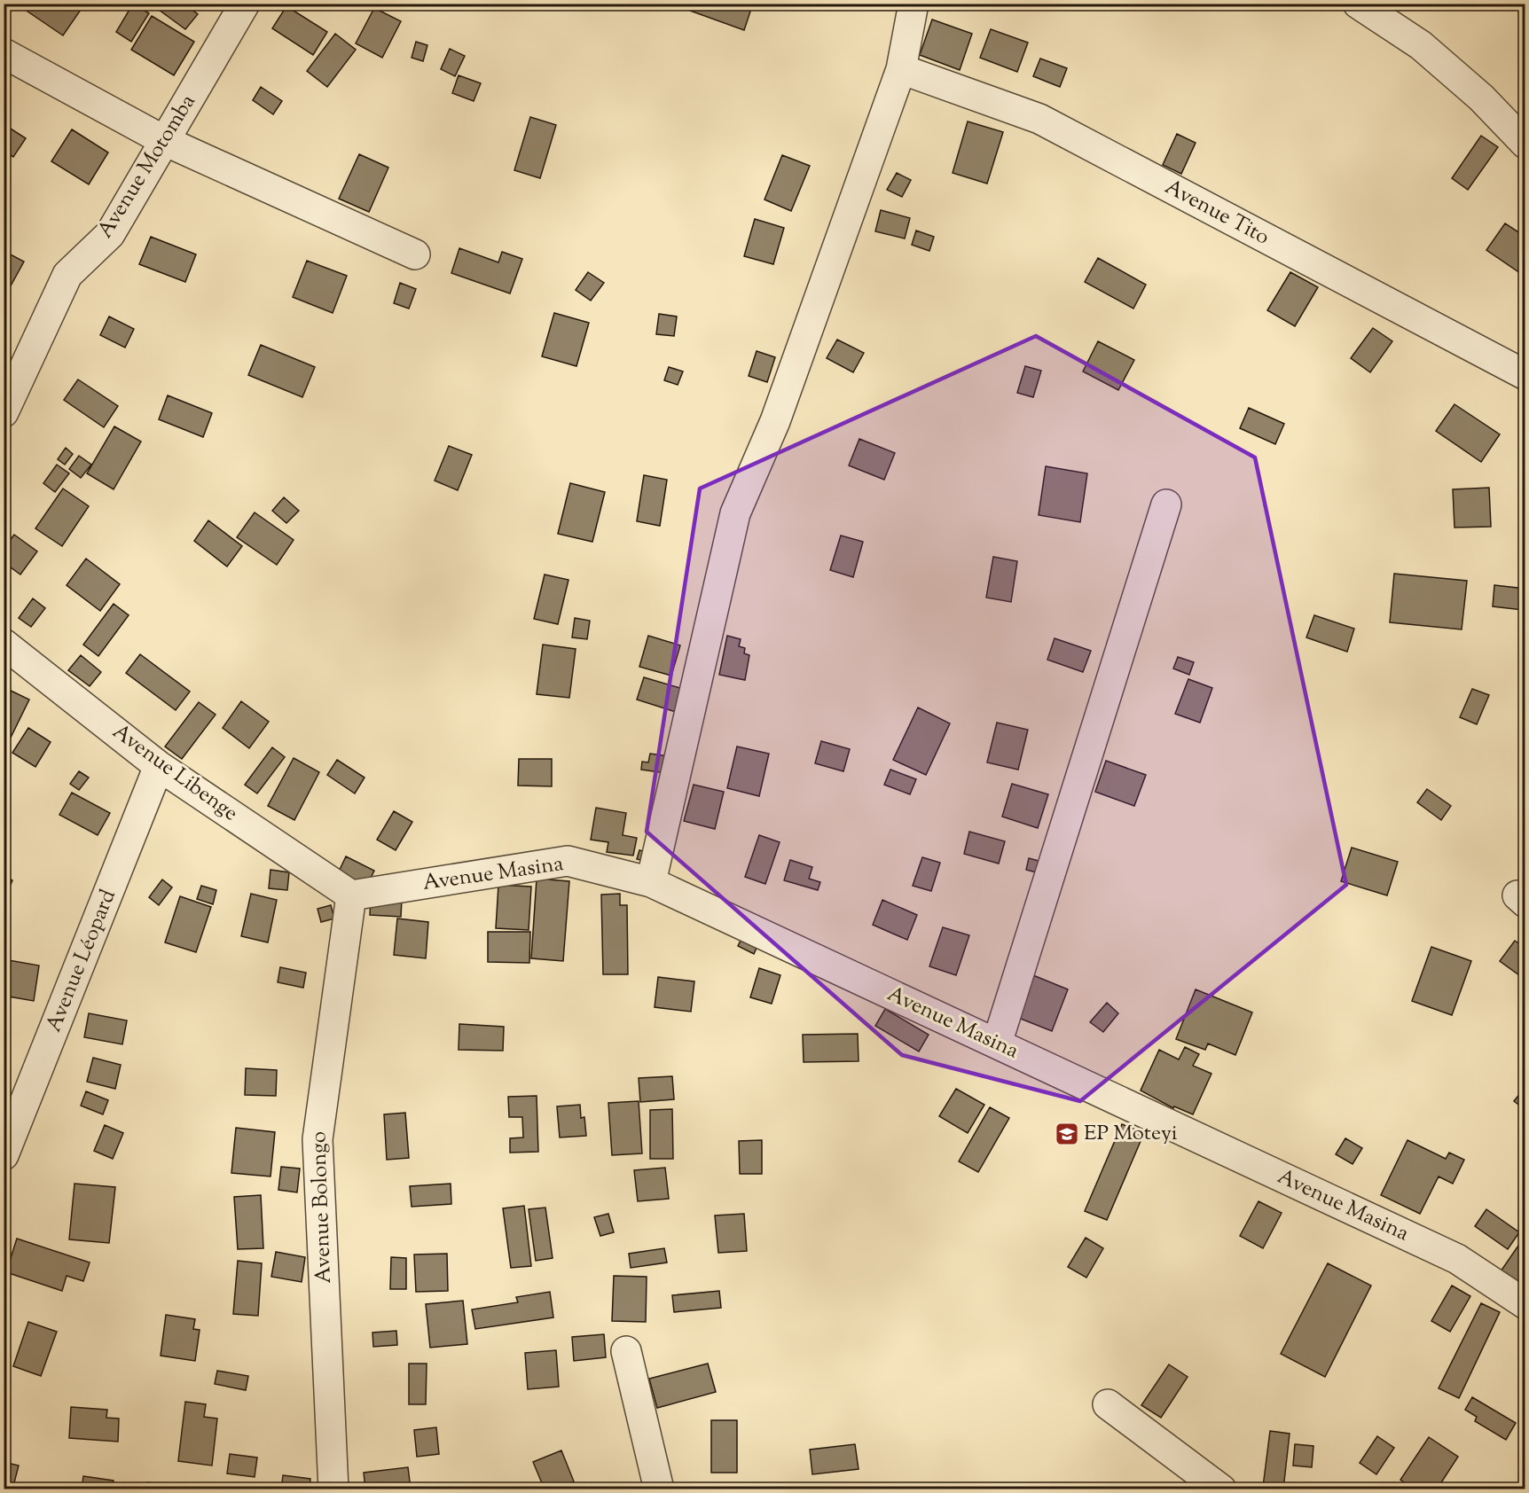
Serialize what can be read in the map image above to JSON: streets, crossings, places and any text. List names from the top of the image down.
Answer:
{
  "streets": {
    "street": [
      "Avenue Motomba",
      "Avenue Tito",
      "Avenue Libenge",
      "Avenue Masina",
      "Avenue Léopard",
      "Avenue Bolongo"
    ]
  },
  "crossings": [
    ["Avenue Libenge", "Avenue Masina"],
    ["Avenue Libenge", "Avenue Léopard"],
    ["Avenue Libenge", "Avenue Bolongo"],
    ["Avenue Masina", "Avenue Bolongo"]
  ],
  "places": {
    "school or university": ["EP Moteyi"]
  }
}
